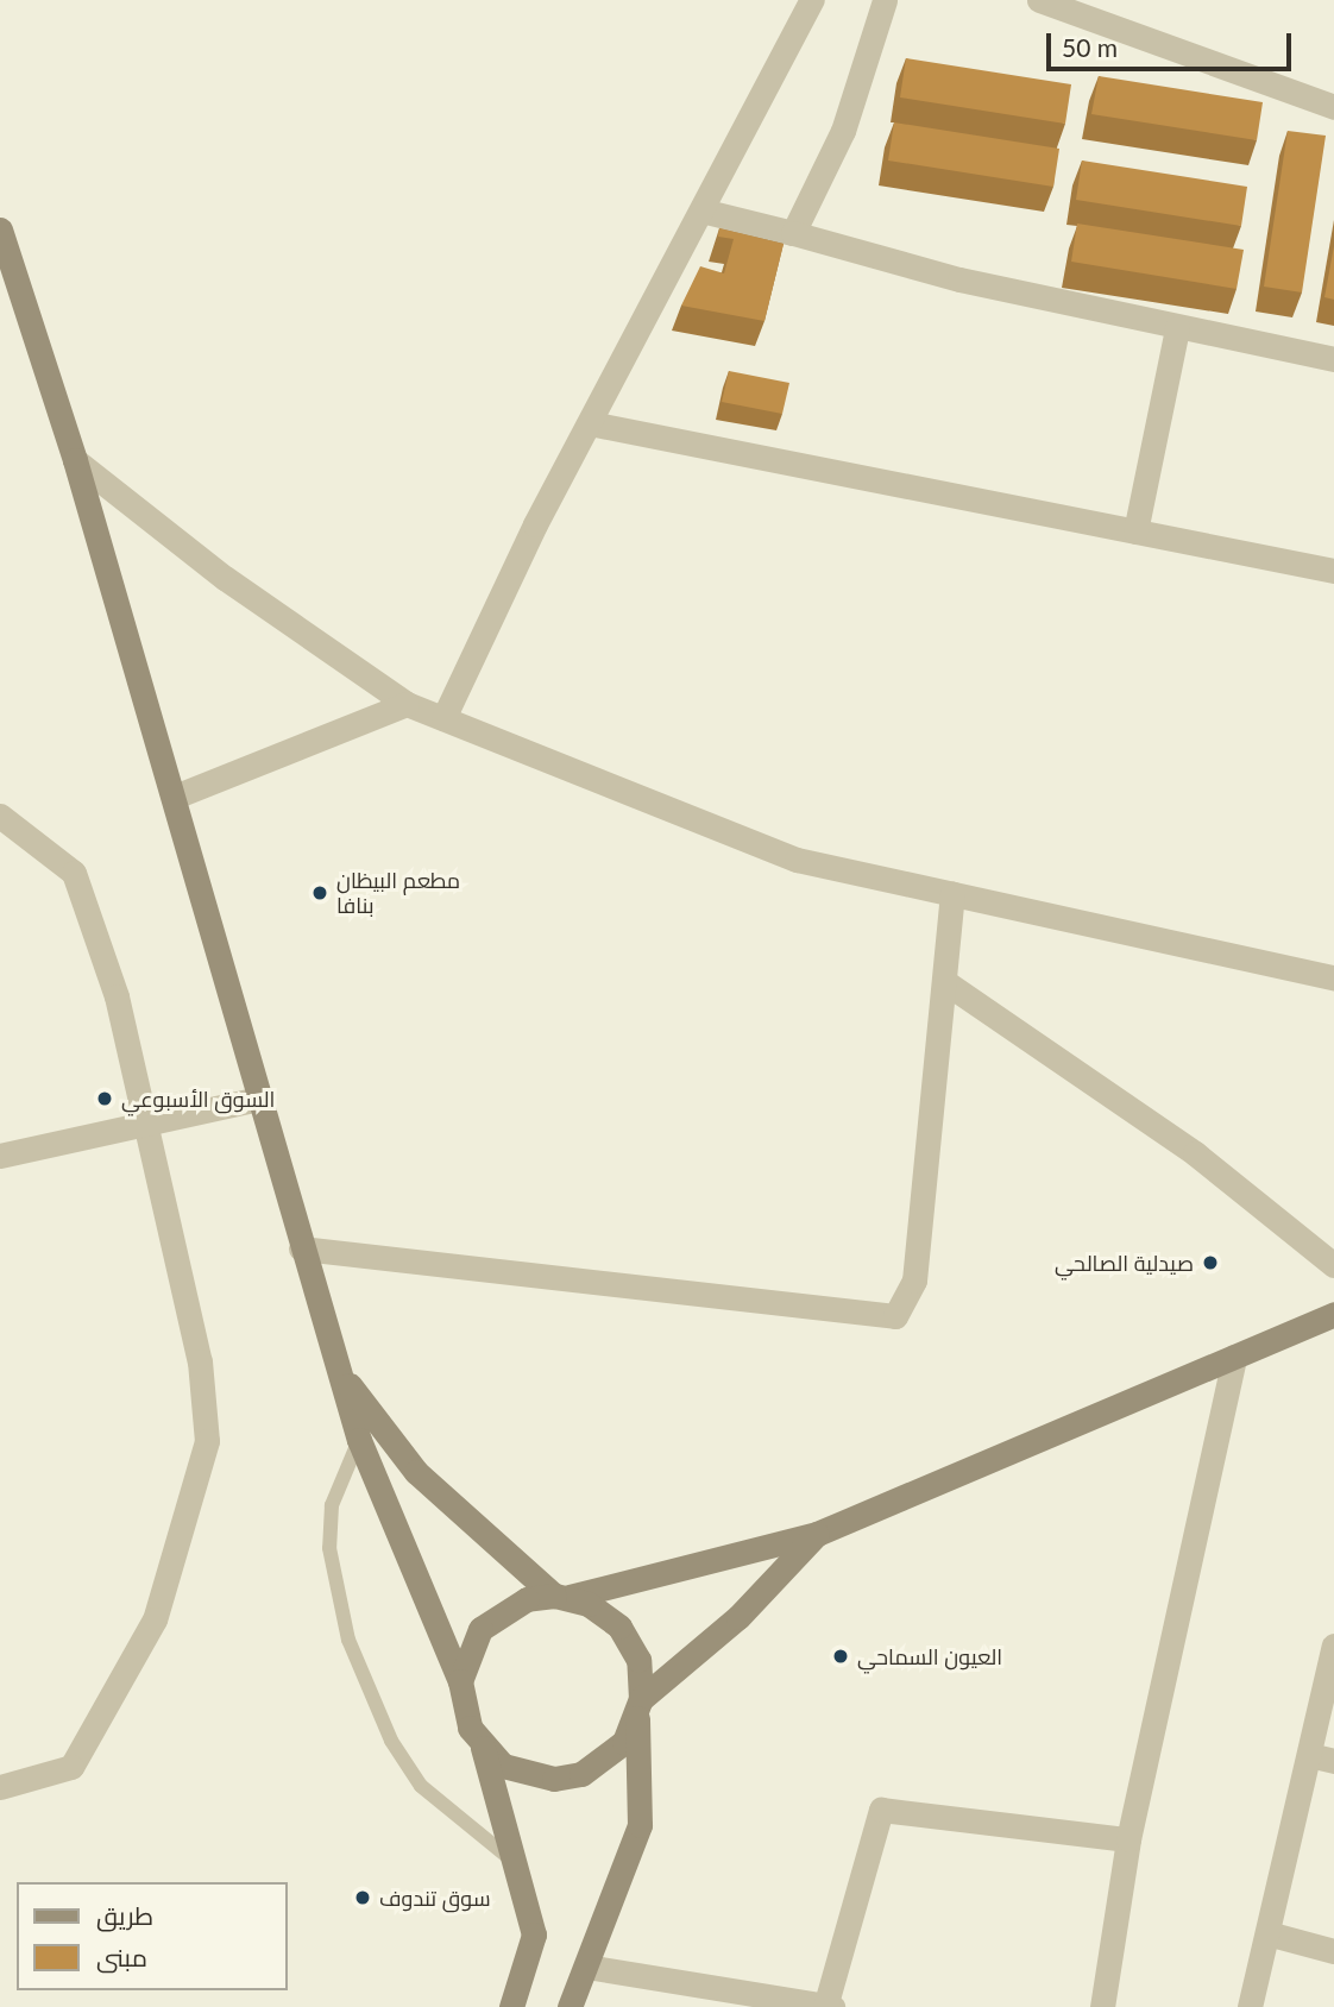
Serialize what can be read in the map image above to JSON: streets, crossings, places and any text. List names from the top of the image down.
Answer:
{
  "places": [
    "مطعم البيظان بنافا",
    "السوق الأسبوعي",
    "صيدلية الصالحي",
    "العيون السماحي",
    "سوق تندوف"
  ],
  "legend": ["طريق", "مبنى"],
  "scale_bar": "50 m"
}
